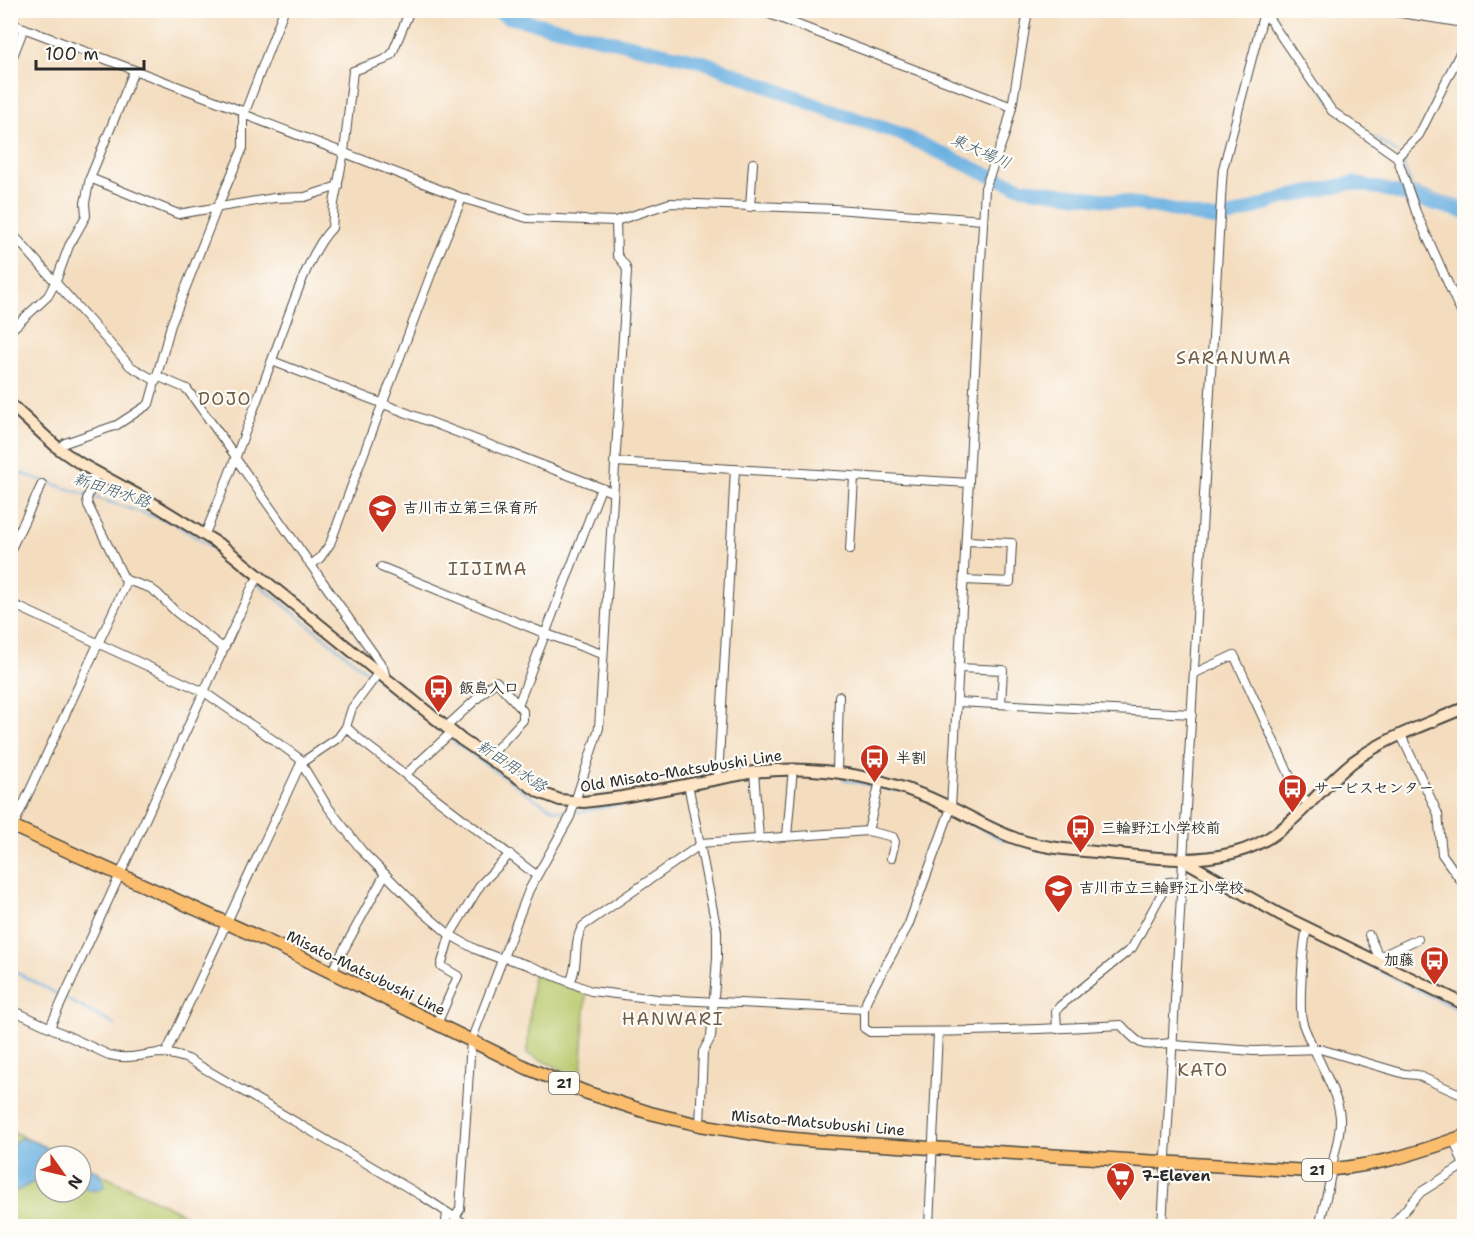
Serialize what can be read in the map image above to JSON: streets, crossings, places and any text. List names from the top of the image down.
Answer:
{
  "streets": {
    "main road": ["Misato-Matsubushi Line", "21"],
    "street": ["Old Misato-Matsubushi Line"]
  },
  "districts": [
    "SARANUMA",
    "DOJO",
    "IIJIMA",
    "HANWARI",
    "KATO"
  ],
  "water": ["東大場川", "新田用水路"],
  "places": {
    "school or university": ["吉川市立第三保育所", "吉川市立三輪野江小学校"],
    "bus stop": [
      "飯島入口",
      "半割",
      "サービスセンター",
      "三輪野江小学校前",
      "加藤"
    ],
    "supermarket": ["7-Eleven"]
  },
  "scale_bar": "100 m",
  "north": "bottom right"
}
